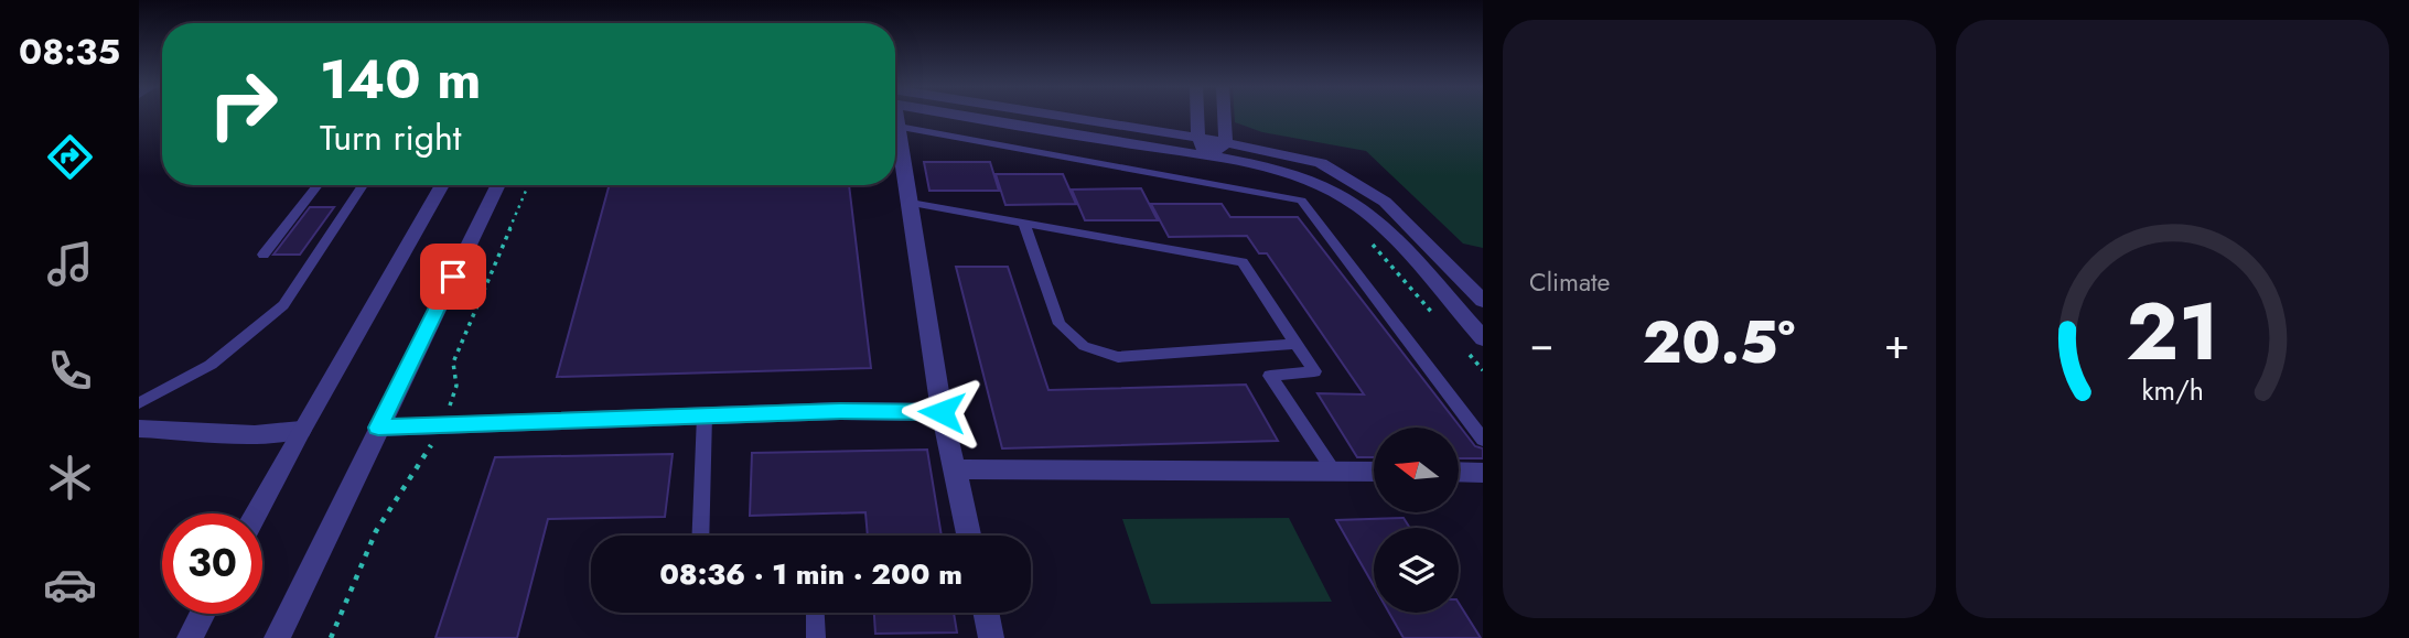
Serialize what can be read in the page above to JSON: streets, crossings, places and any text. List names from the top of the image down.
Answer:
{
  "north": "left",
  "page": {
    "tabs": "08:35",
    "tile": "Climate",
    "turn": ["140 m", "Turn right"],
    "heat": ["−", "20.5°", "+"],
    "limit": "30",
    "trip": "08:36 · 1 min · 200 m",
    "gauge": ["21", "km/h"]
  }
}
